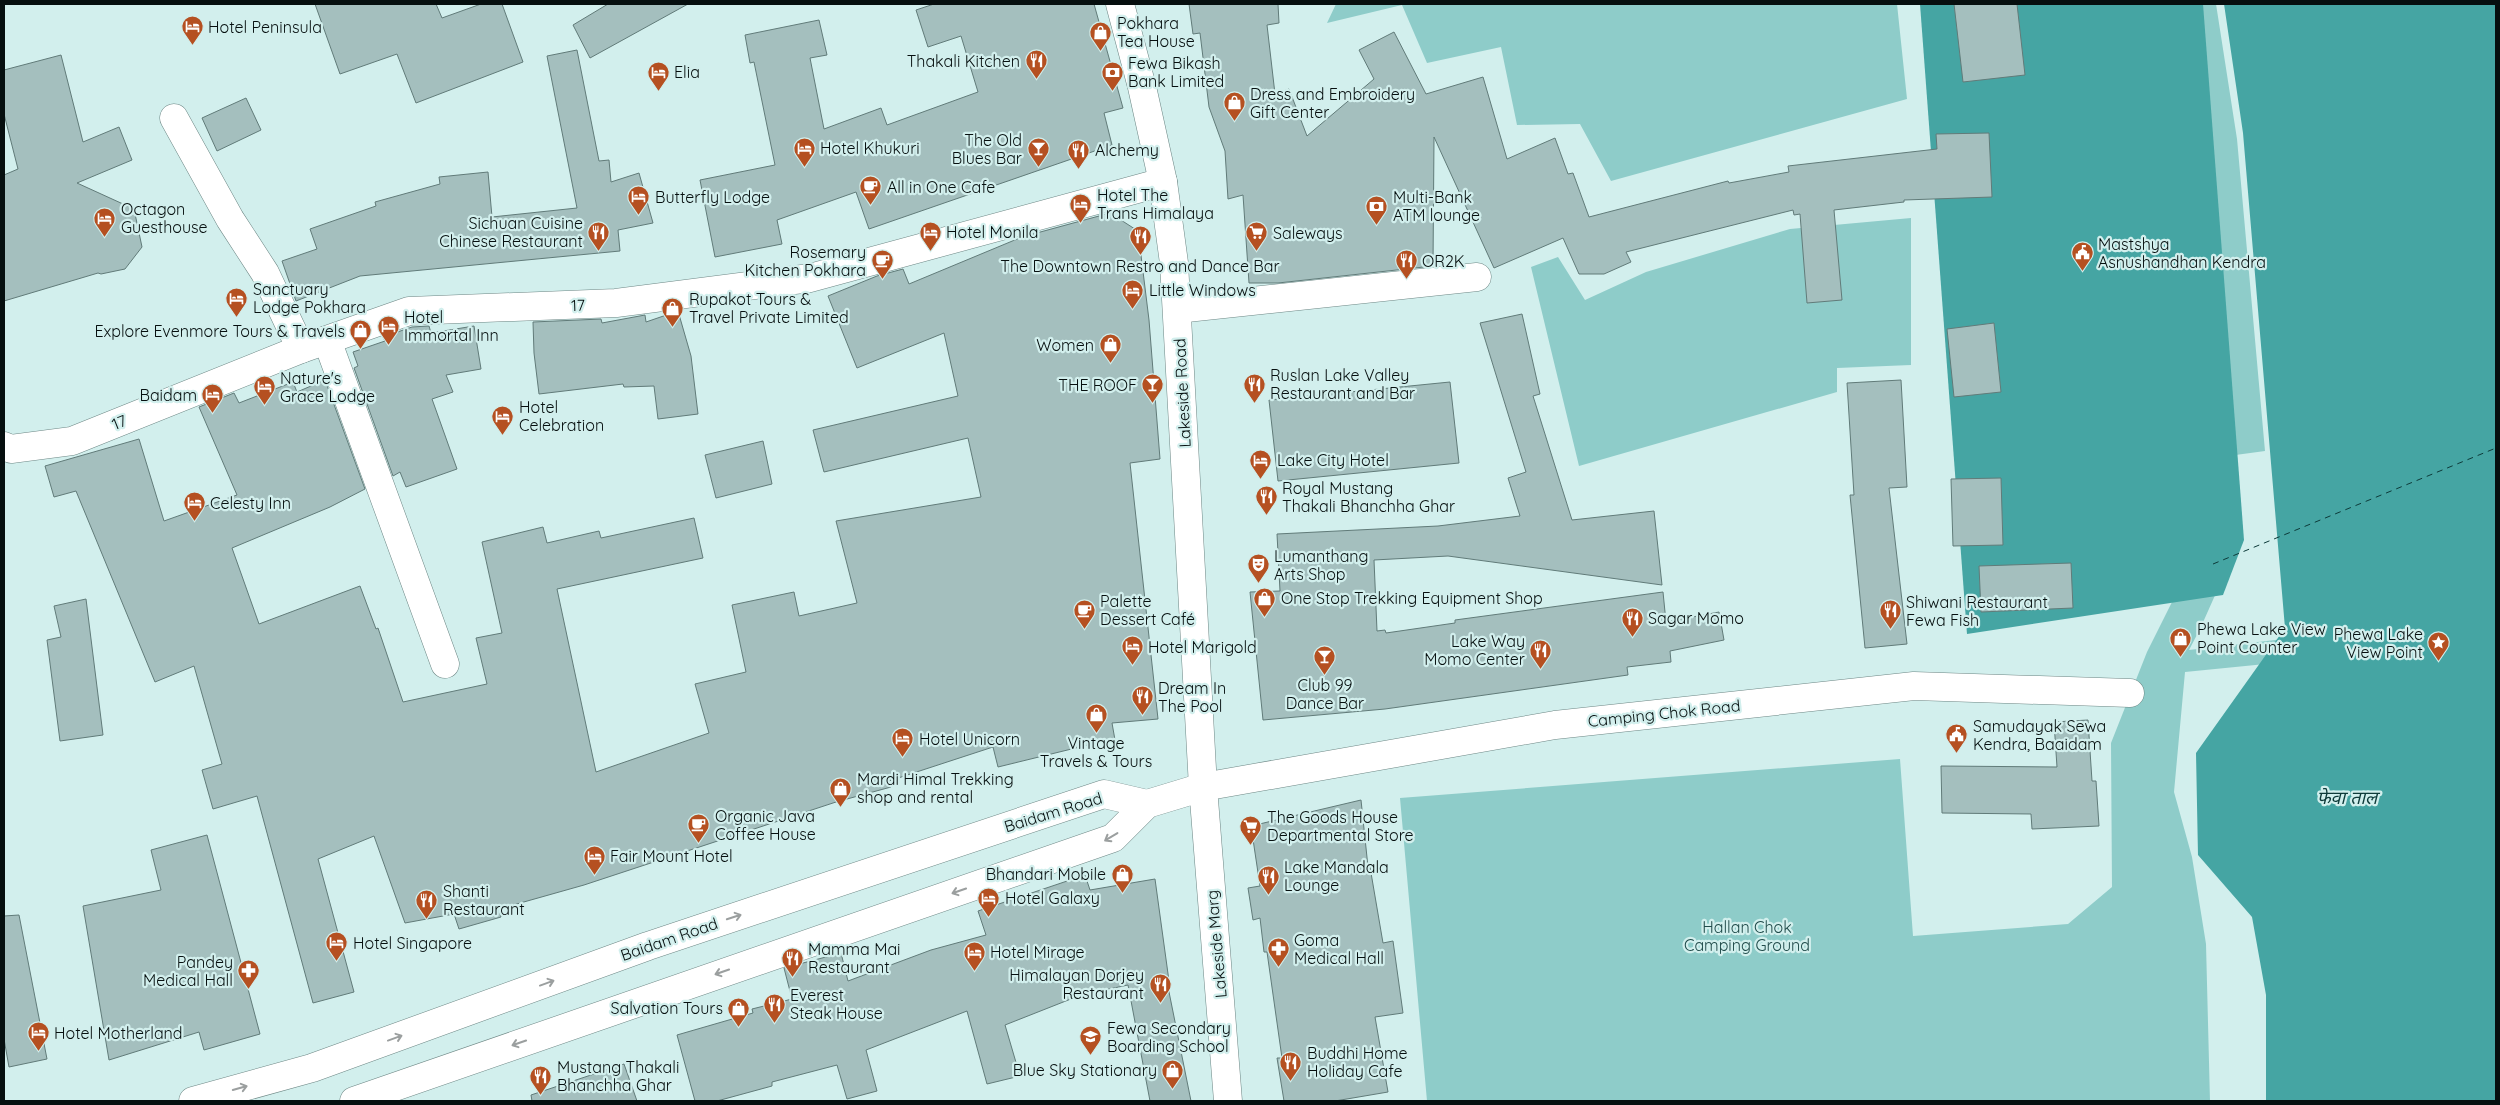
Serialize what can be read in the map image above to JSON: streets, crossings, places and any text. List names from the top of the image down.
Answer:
{
  "streets": {
    "street": [
      "17",
      "Lakeside Road",
      "Camping Chok Road",
      "Baidam Road",
      "Lakeside Marg"
    ]
  },
  "crossings": [
    ["17", "Lakeside Road"],
    ["Lakeside Road", "Camping Chok Road"],
    ["Lakeside Road", "Baidam Road"],
    ["Lakeside Road", "Lakeside Marg"],
    ["Camping Chok Road", "Baidam Road"],
    ["Camping Chok Road", "Lakeside Marg"],
    ["Baidam Road", "Lakeside Marg"]
  ],
  "water": ["फेवा ताल"],
  "parks": ["Hallan Chok Camping Ground"],
  "places": {
    "hotel": [
      "Hotel Peninsula",
      "Elia",
      "Hotel Khukuri",
      "Butterfly Lodge",
      "Hotel The Trans Himalaya",
      "Octagon Guesthouse",
      "Hotel Monila",
      "Little Windows",
      "Sanctuary Lodge Pokhara",
      "Hotel Immortal Inn",
      "Nature's Grace Lodge",
      "Baidam",
      "Hotel Celebration",
      "Lake City Hotel",
      "Celesty Inn",
      "Hotel Marigold",
      "Hotel Unicorn",
      "Fair Mount Hotel",
      "Hotel Galaxy",
      "Hotel Singapore",
      "Hotel Mirage",
      "Hotel Motherland"
    ],
    "shop": [
      "Pokhara Tea House",
      "Dress and Embroidery Gift Center",
      "Rupakot Tours & Travel Private Limited",
      "Explore Evenmore Tours & Travels",
      "Women",
      "One Stop Trekking Equipment Shop",
      "Phewa Lake View Point Counter",
      "Vintage Travels & Tours",
      "Mardi Himal Trekking shop and rental",
      "Bhandari Mobile",
      "Salvation Tours",
      "Blue Sky Stationary"
    ],
    "restaurant": [
      "Thakali Kitchen",
      "Alchemy",
      "Sichuan Cuisine Chinese Restaurant",
      "The Downtown Restro and Dance Bar",
      "OR2K",
      "Ruslan Lake Valley Restaurant and Bar",
      "Royal Mustang Thakali Bhanchha Ghar",
      "Shiwani Restaurant Fewa Fish",
      "Sagar Momo",
      "Lake Way Momo Center",
      "Dream In The Pool",
      "Lake Mandala Lounge",
      "Shanti Restaurant",
      "Mamma Mai Restaurant",
      "Himalayan Dorjey Restaurant",
      "Everest Steak House",
      "Buddhi Home Holiday Cafe",
      "Mustang Thakali Bhanchha Ghar"
    ],
    "bank": ["Fewa Bikash Bank Limited", "Multi-Bank ATM lounge"],
    "bar": ["The Old Blues Bar", "THE ROOF", "Club 99 Dance Bar"],
    "cafe": [
      "All in One Cafe",
      "Rosemary Kitchen Pokhara",
      "Palette Dessert Café",
      "Organic Java Coffee House"
    ],
    "supermarket": ["Saleways", "The Goods House Departmental Store"],
    "public building": ["Mastshya Asnushandhan Kendra", "Samudayak Sewa Kendra, Baaidam"],
    "theatre": ["Lumanthang Arts Shop"],
    "place": ["Phewa Lake View Point"],
    "pharmacy": ["Goma Medical Hall", "Pandey Medical Hall"],
    "school or university": ["Fewa Secondary Boarding School"]
  }
}
